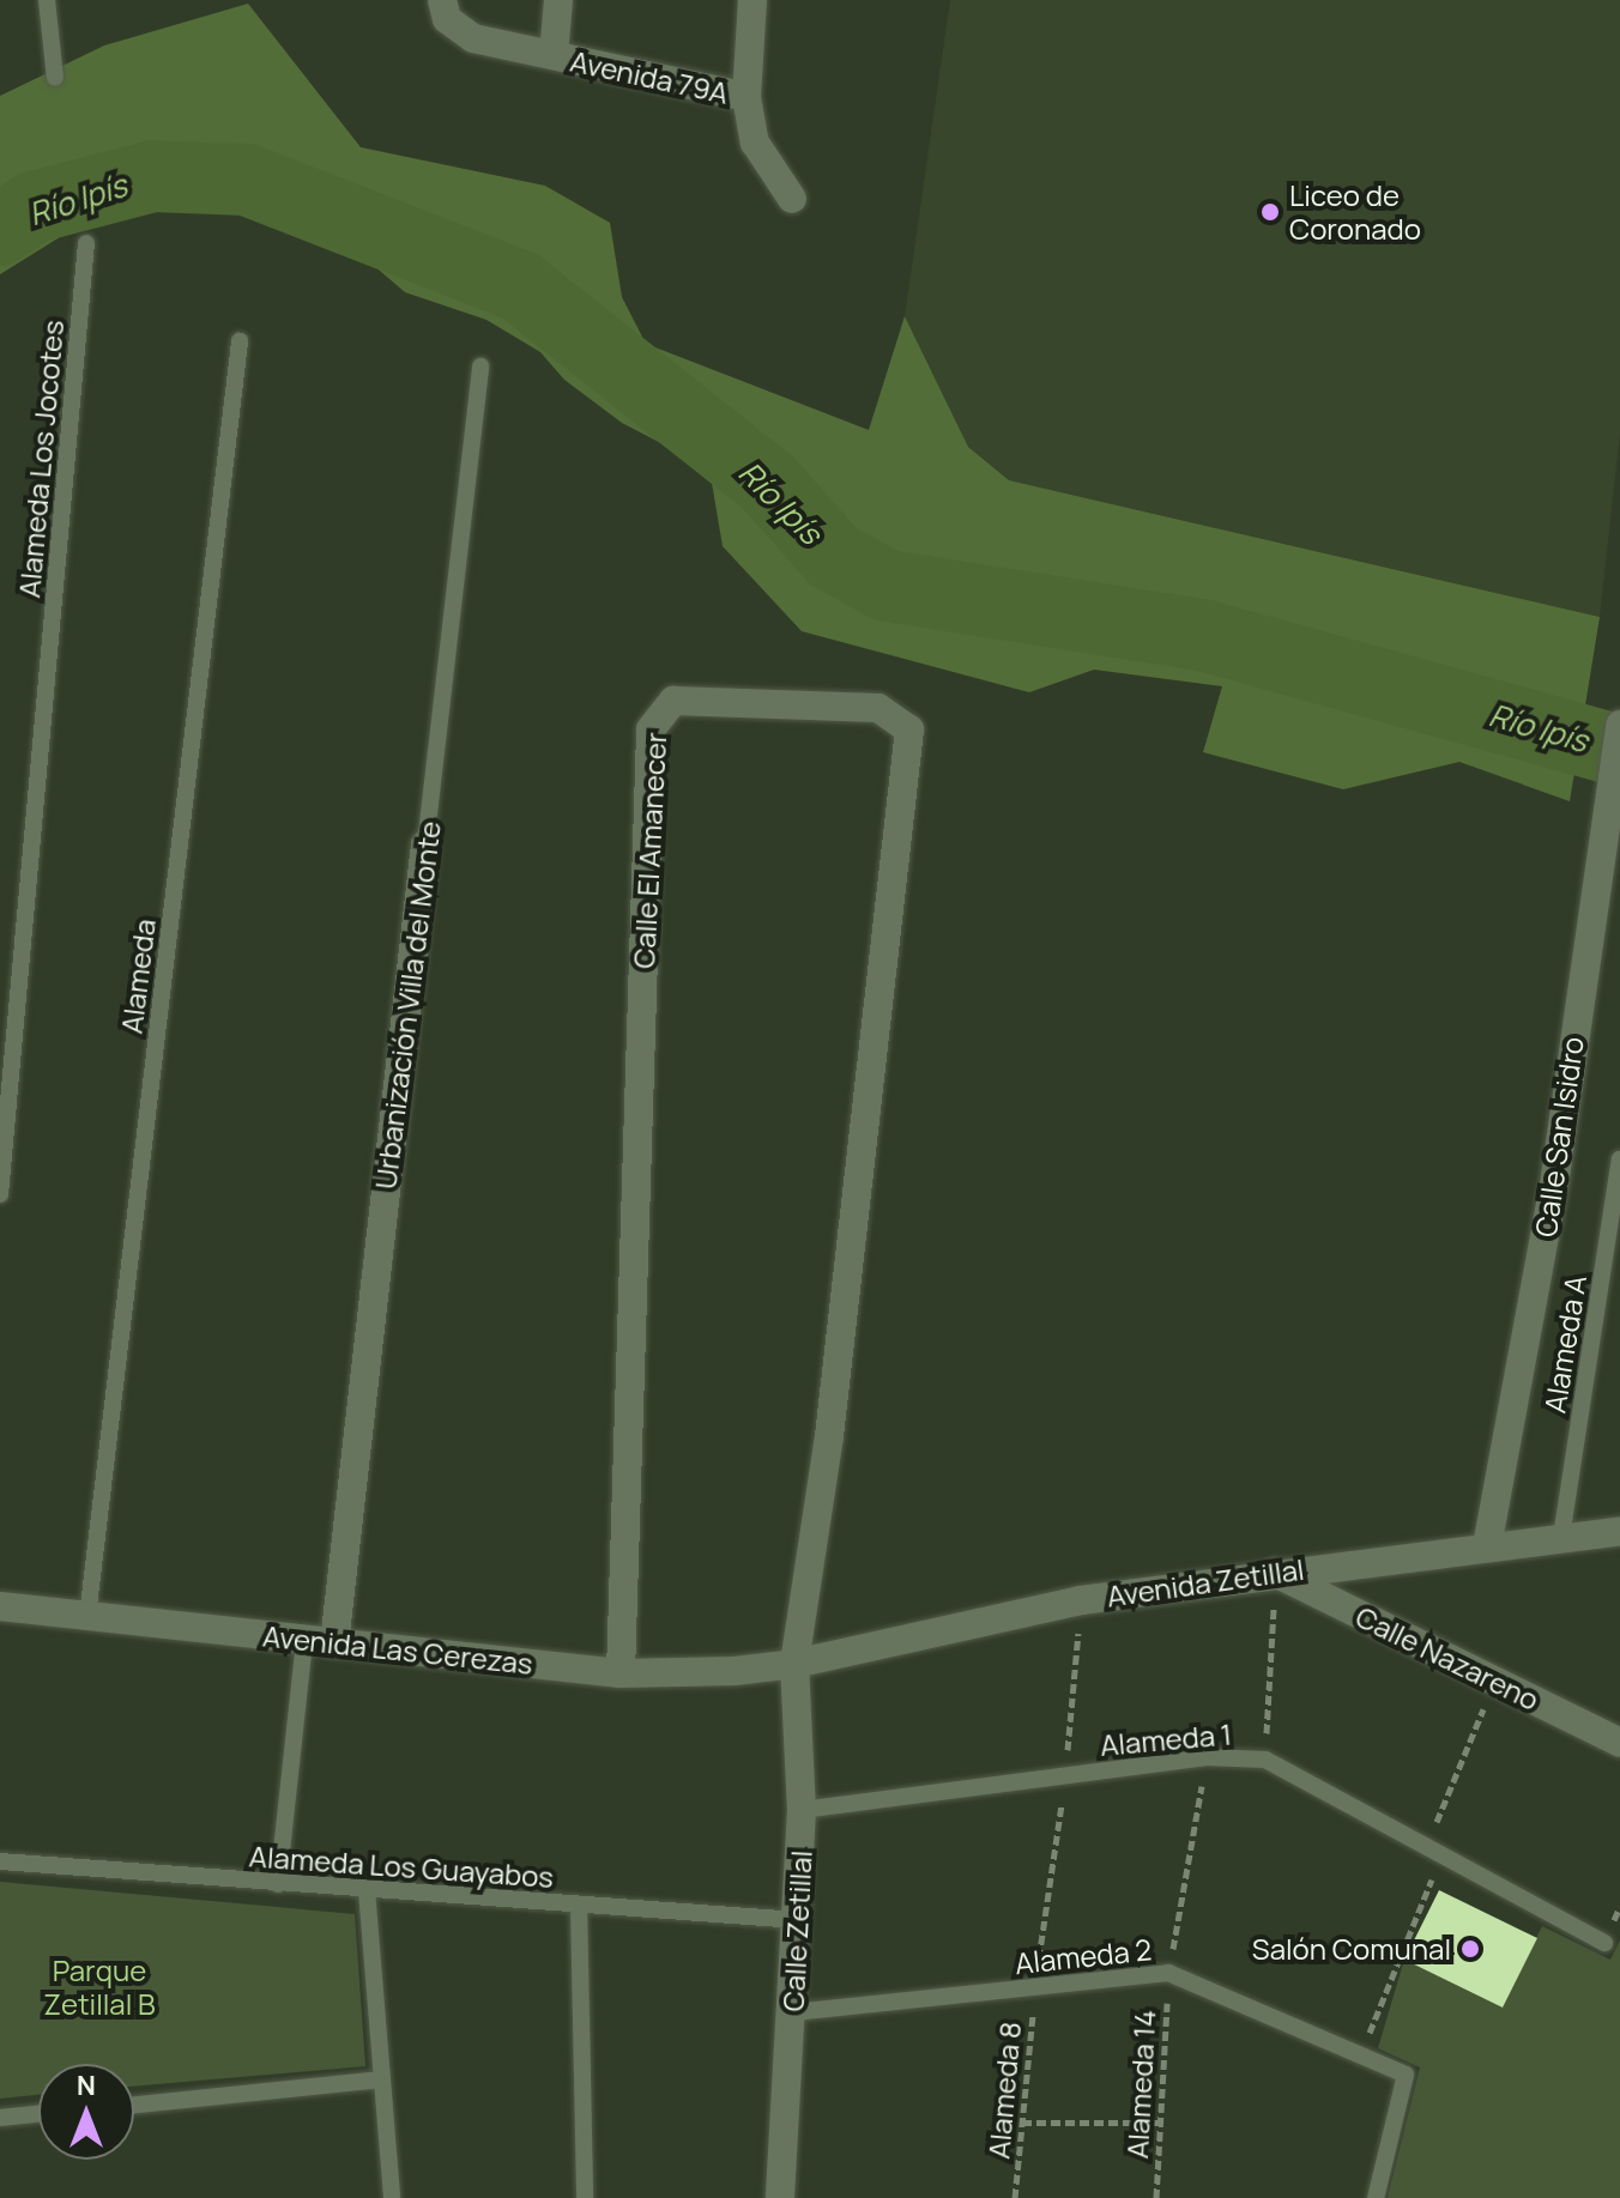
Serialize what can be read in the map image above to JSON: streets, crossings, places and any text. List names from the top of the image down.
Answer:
{
  "streets": {
    "street": [
      "Avenida 79A",
      "Calle El Amanecer",
      "Urbanización Villa del Monte",
      "Calle San Isidro",
      "Avenida Zetillal",
      "Avenida Las Cerezas",
      "Calle Nazareno",
      "Calle Zetillal"
    ],
    "lane": [
      "Alameda Los Jocotes",
      "Alameda",
      "Alameda A",
      "Alameda 1",
      "Alameda Los Guayabos",
      "Alameda 2"
    ],
    "path": ["Alameda 14", "Alameda 8"]
  },
  "crossings": [
    ["Calle El Amanecer", "Avenida Zetillal"],
    ["Calle El Amanecer", "Avenida Las Cerezas"],
    ["Calle El Amanecer", "Calle Zetillal"],
    ["Alameda", "Avenida Las Cerezas"],
    ["Urbanización Villa del Monte", "Avenida Las Cerezas"],
    ["Calle San Isidro", "Avenida Zetillal"],
    ["Alameda A", "Avenida Zetillal"],
    ["Avenida Zetillal", "Avenida Las Cerezas"],
    ["Avenida Zetillal", "Calle Nazareno"],
    ["Avenida Zetillal", "Calle Zetillal"],
    ["Avenida Zetillal", "Alameda 8"],
    ["Avenida Las Cerezas", "Calle Zetillal"],
    ["Alameda 1", "Calle Zetillal"],
    ["Alameda 1", "Alameda 14"],
    ["Alameda 1", "Alameda 8"],
    ["Alameda Los Guayabos", "Calle Zetillal"],
    ["Calle Zetillal", "Alameda 2"],
    ["Alameda 2", "Alameda 14"],
    ["Alameda 2", "Alameda 8"]
  ],
  "water": ["Río Ipís"],
  "parks": ["Parque Zetillal B"],
  "places": ["Liceo de Coronado", "Salón Comunal"],
  "north": "top"
}
